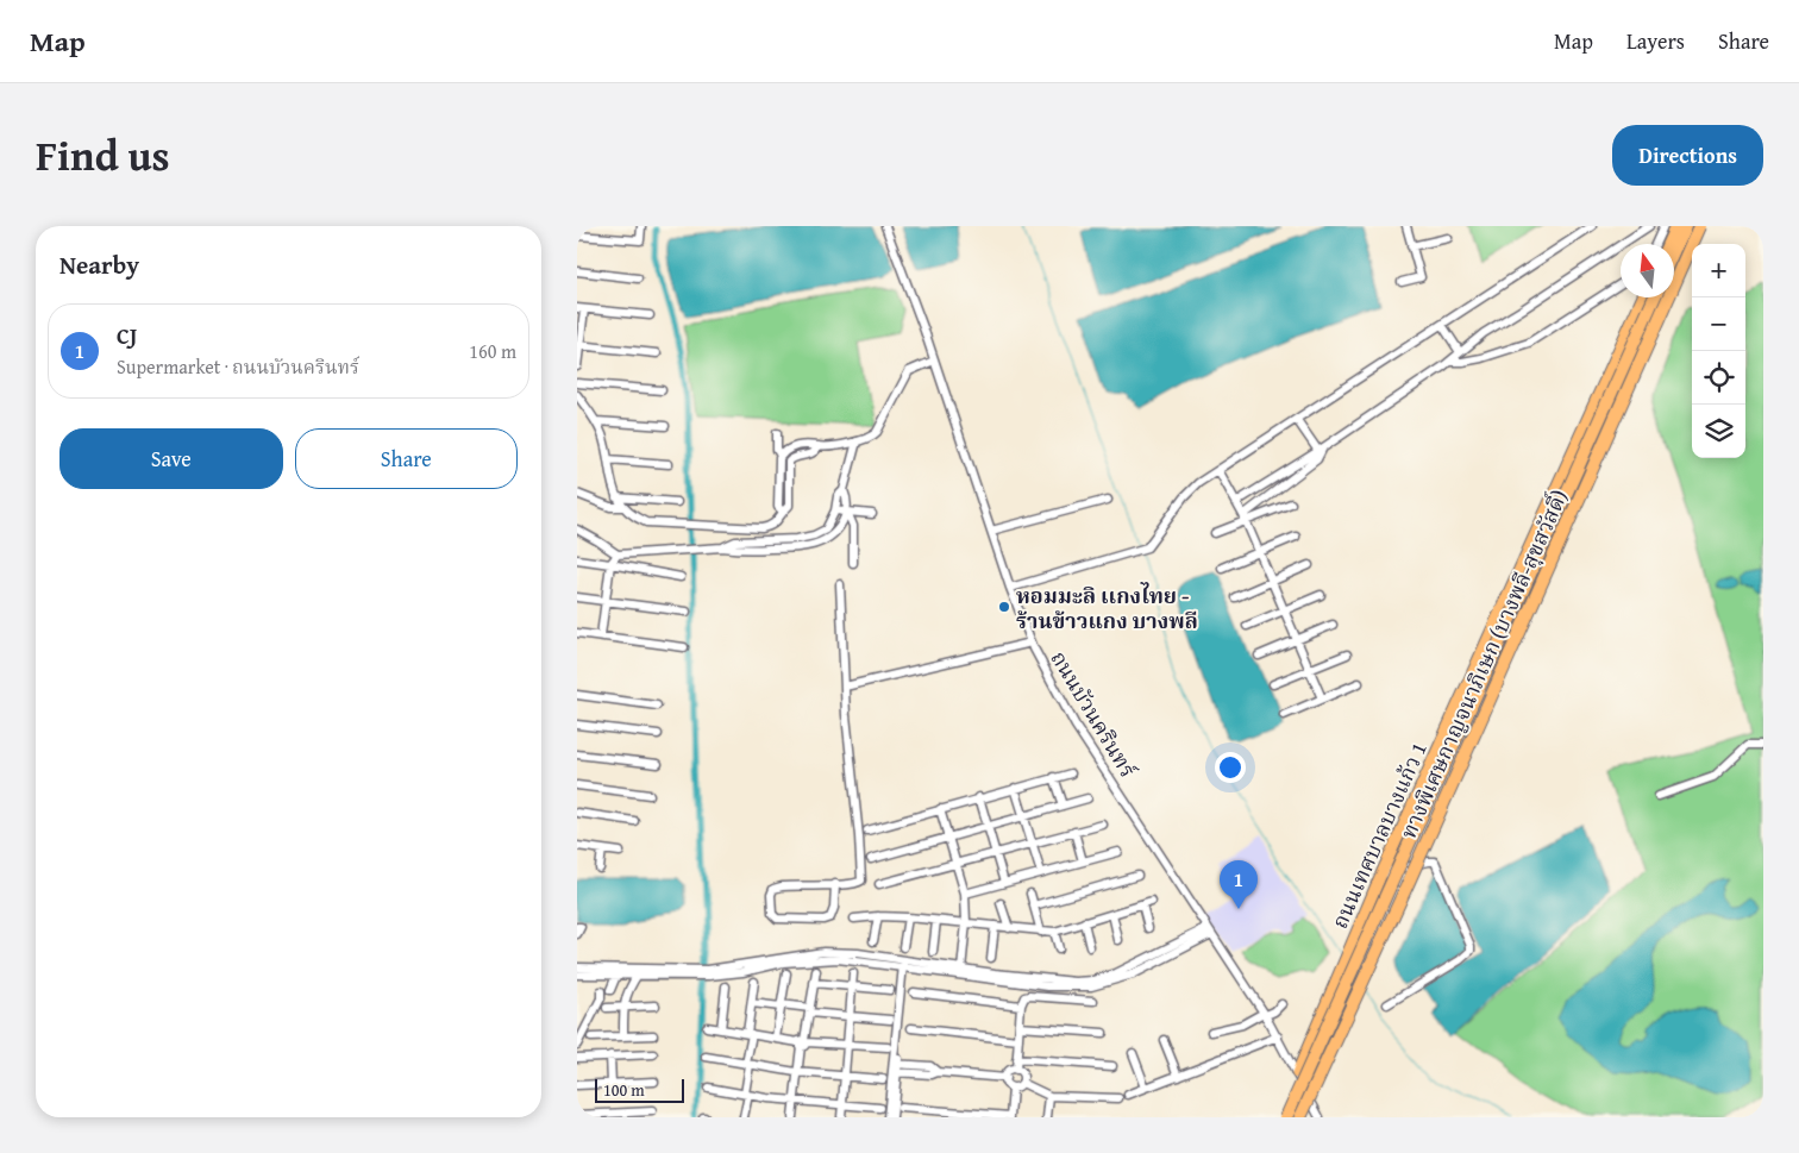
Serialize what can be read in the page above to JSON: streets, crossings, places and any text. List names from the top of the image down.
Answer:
{
  "streets": {
    "highway": ["ทางพิเศษกาญจนาภิเษก (บางพลี-สุขสวัสดิ์)"],
    "main road": ["ถนนเทศบาลบางแก้ว 1"],
    "street": ["ถนนบัวนครินทร์"]
  },
  "crossings": [
    ["ถนนบัวนครินทร์", "ถนนเทศบาลบางแก้ว 1"]
  ],
  "places": ["หอมมะลิ เเกงไทย - ร้านข้าวแกง บางพลี"],
  "scale_bar": "100 m",
  "north": "top",
  "page": {
    "header": "Map",
    "nav": ["Map", "Layers", "Share"],
    "title": "Find us",
    "buttons": [
      "Directions",
      ["Save", "Share"]
    ],
    "heading": "Nearby",
    "map_buttons": ["+", "−"],
    "list": [
      {
        "mark": "1",
        "name": "CJ",
        "note": "Supermarket · ถนนบัวนครินทร์",
        "value": "160 m"
      }
    ],
    "pins": "1",
    "scale": "100 m"
  }
}
